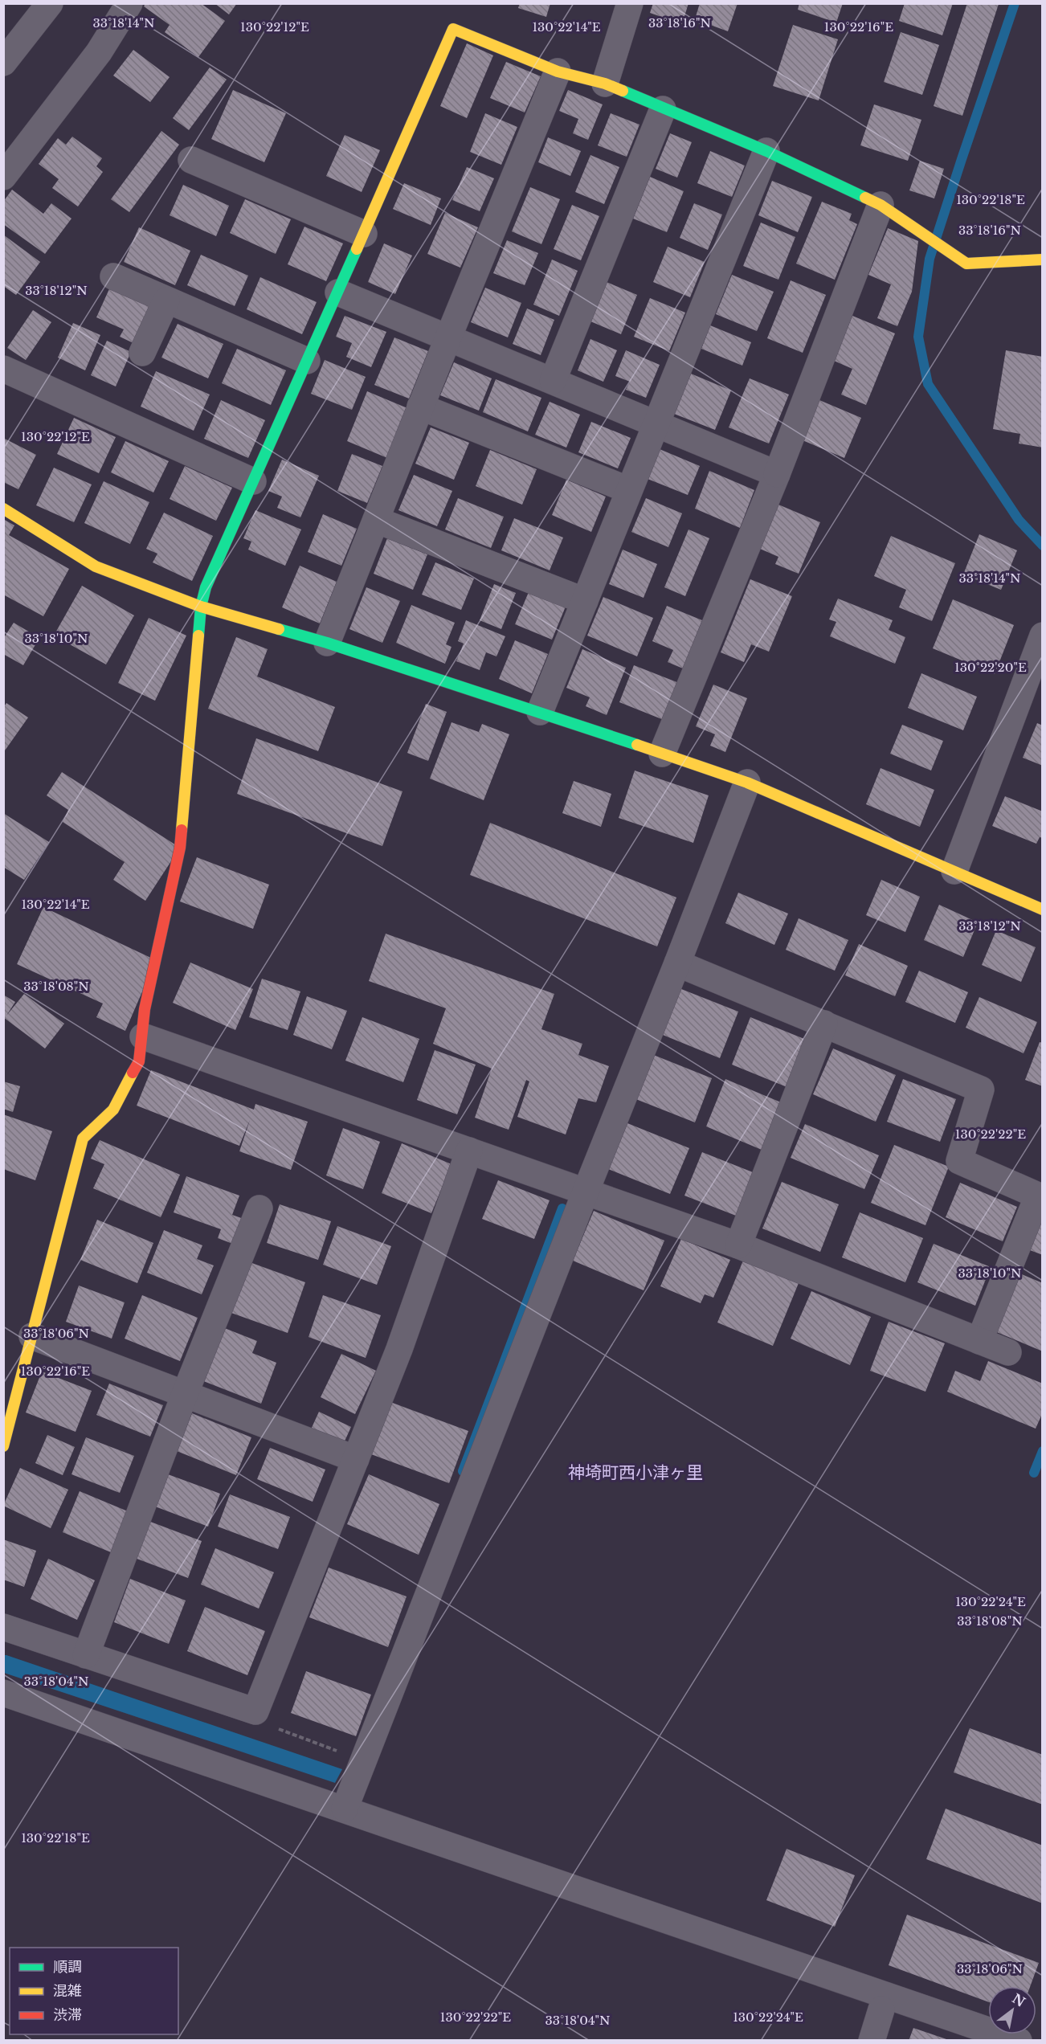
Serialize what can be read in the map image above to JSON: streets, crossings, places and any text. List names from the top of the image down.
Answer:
{
  "districts": ["神埼町西小津ヶ里"],
  "legend": ["順調", "混雑", "渋滞"],
  "north": "top right",
  "coordinates": [
    "33°18'14\"N",
    "33°18'16\"N",
    "130°22'12\"E",
    "130°22'14\"E",
    "130°22'16\"E",
    "130°22'18\"E",
    "33°18'12\"N",
    "33°18'10\"N",
    "130°22'20\"E",
    "33°18'08\"N",
    "130°22'22\"E",
    "33°18'06\"N",
    "130°22'24\"E",
    "33°18'04\"N"
  ]
}
